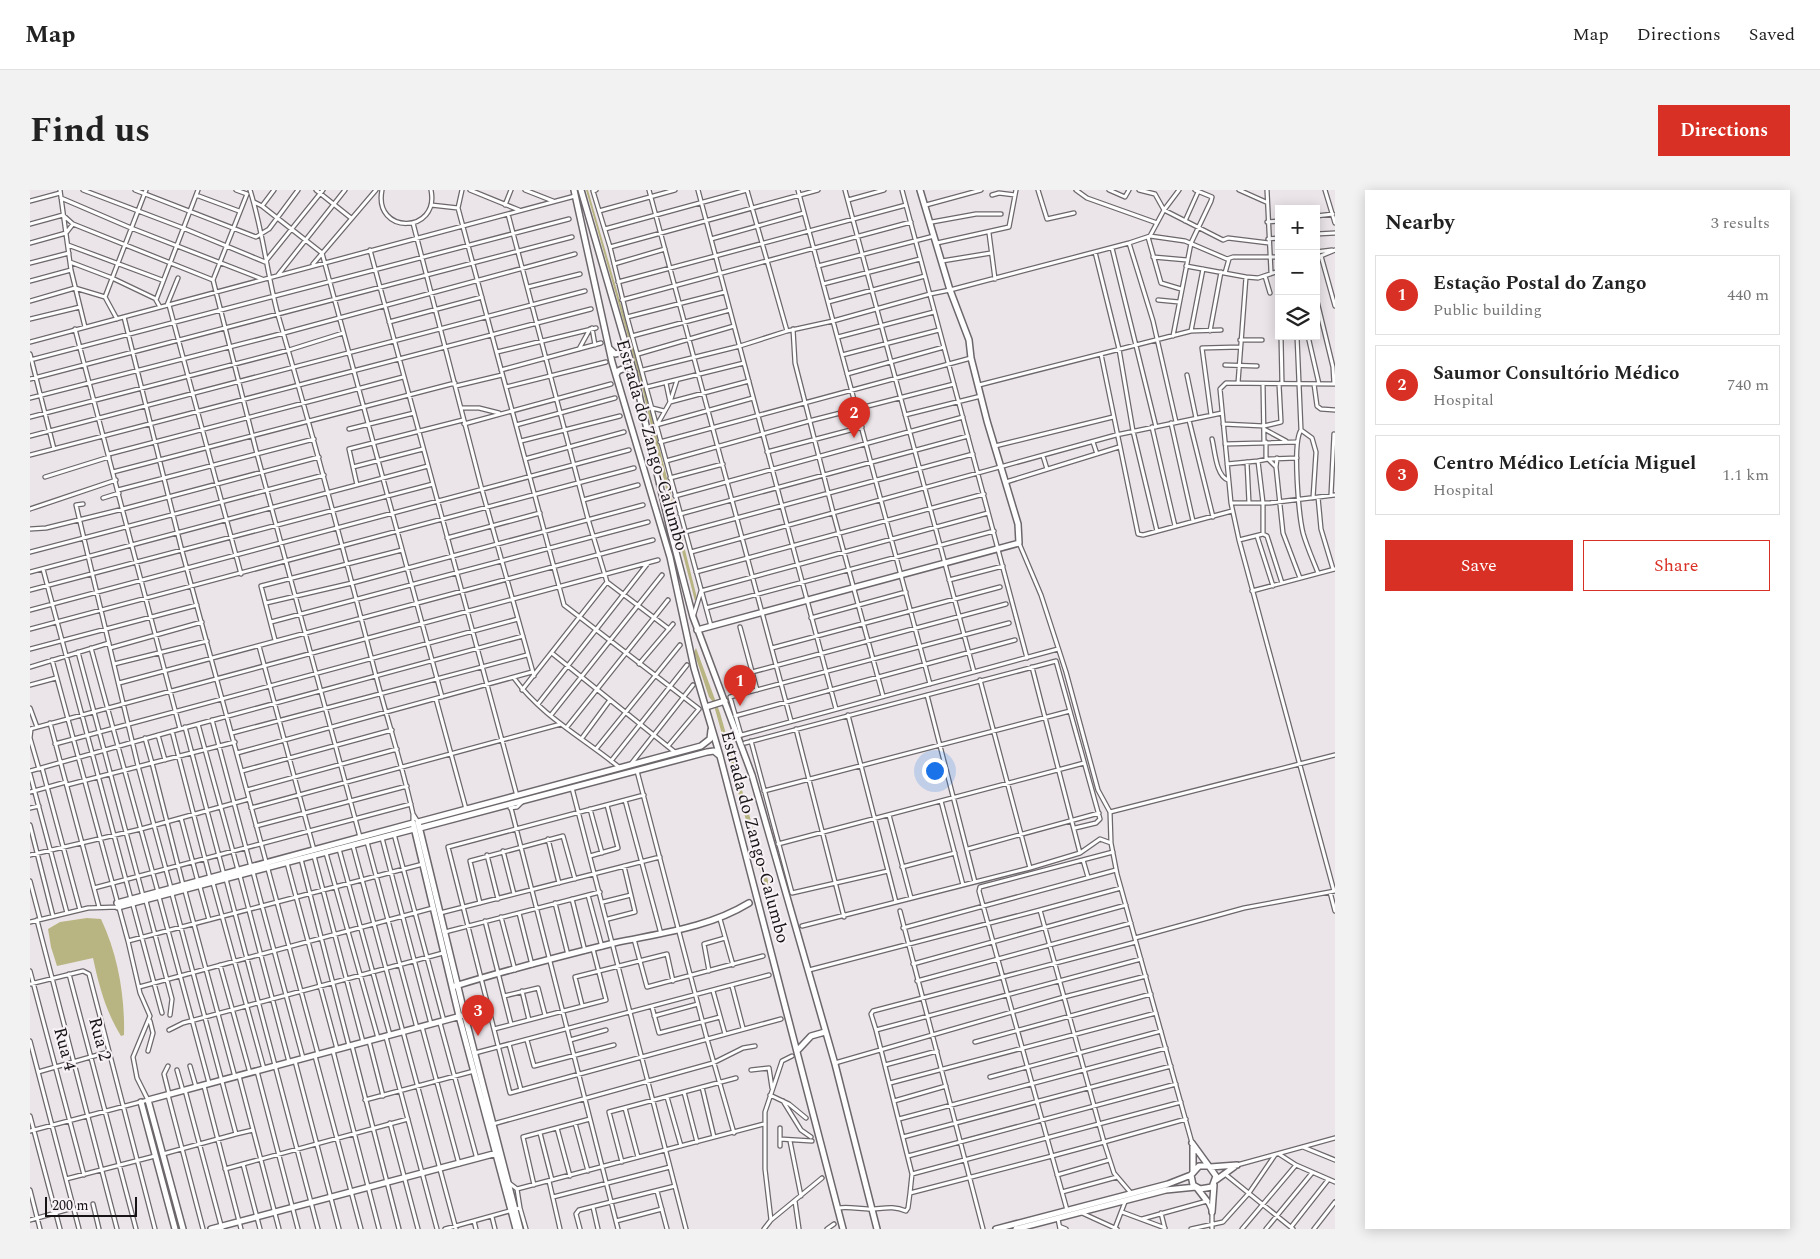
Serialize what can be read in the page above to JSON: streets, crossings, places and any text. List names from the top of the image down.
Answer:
{
  "streets": {
    "street": ["Estrada do Zango-Calumbo", "Rua 2", "Rua 4"]
  },
  "scale_bar": "200 m",
  "page": {
    "header": "Map",
    "nav": ["Map", "Directions", "Saved"],
    "title": "Find us",
    "buttons": [
      "Directions",
      ["Save", "Share"]
    ],
    "heading": ["Nearby", "3 results"],
    "map_buttons": ["+", "−"],
    "list": [
      {
        "mark": "1",
        "name": "Estação Postal do Zango",
        "note": "Public building",
        "value": "440 m"
      },
      {
        "mark": "2",
        "name": "Saumor Consultório Médico",
        "note": "Hospital",
        "value": "740 m"
      },
      {
        "mark": "3",
        "name": "Centro Médico Letícia Miguel",
        "note": "Hospital",
        "value": "1.1 km"
      }
    ],
    "pins": ["2", "1", "3"],
    "scale": "200 m"
  }
}
